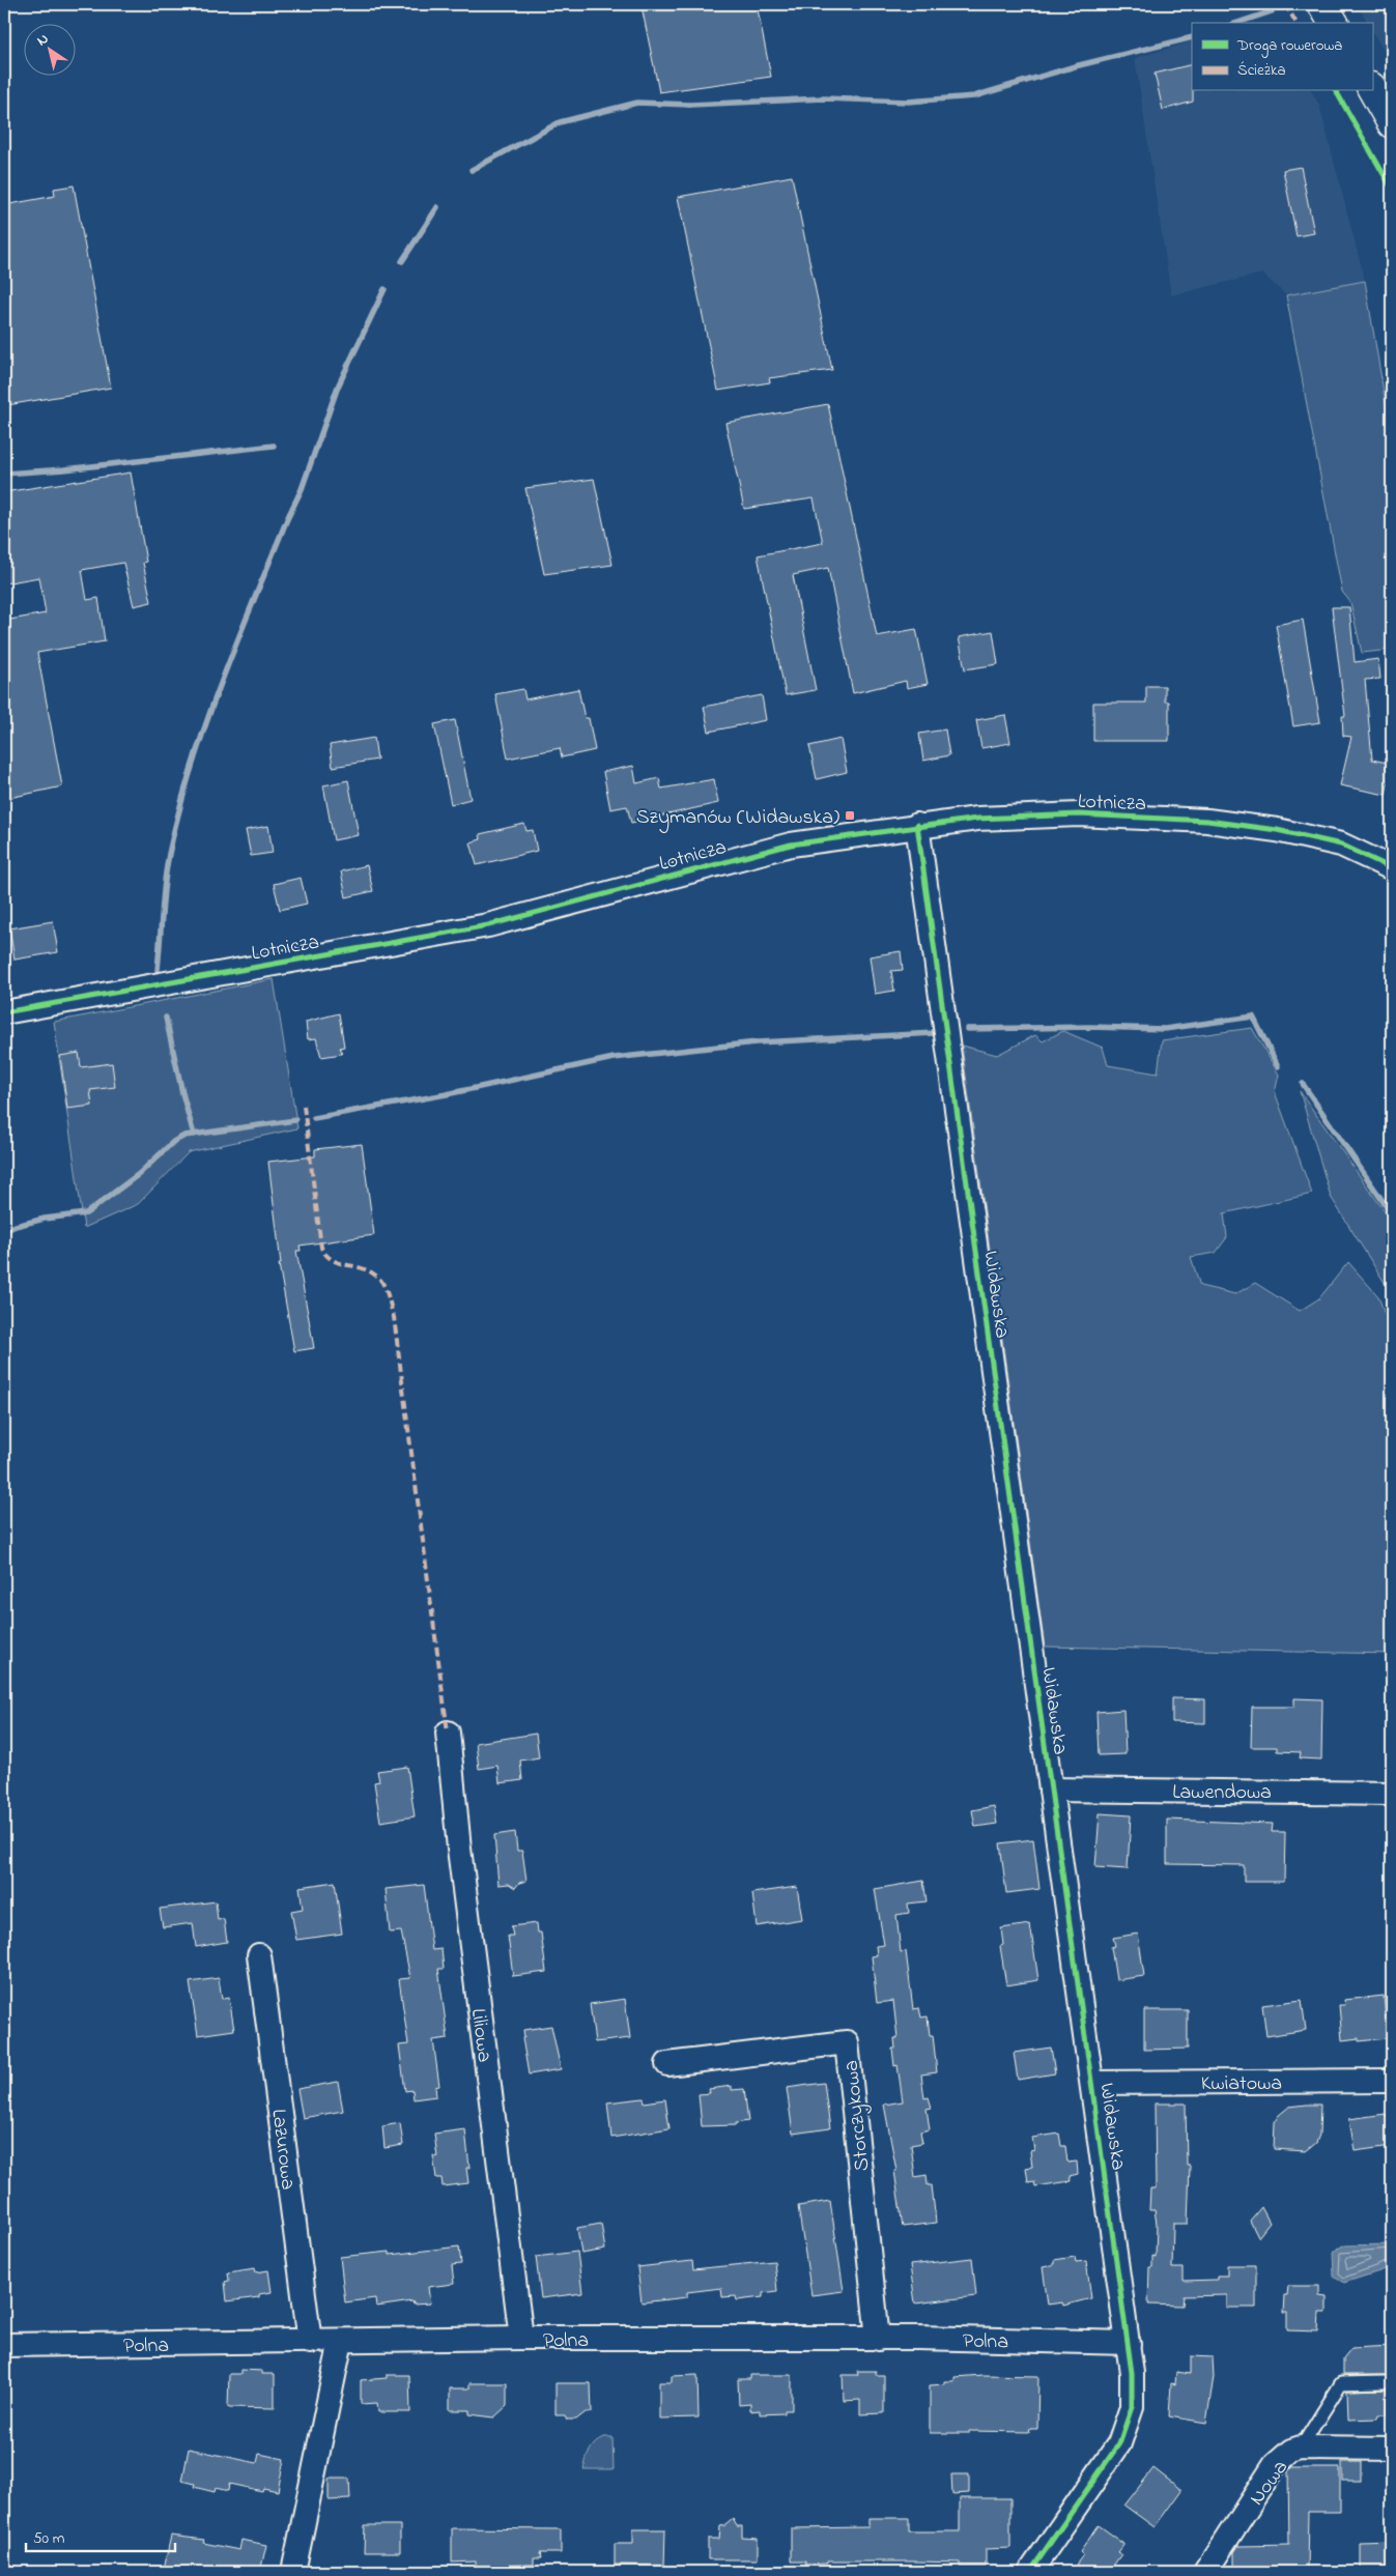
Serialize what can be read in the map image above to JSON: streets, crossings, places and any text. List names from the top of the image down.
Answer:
{
  "streets": {
    "street": [
      "Lotnicza",
      "Widawska",
      "Lawendowa",
      "Liliowa",
      "Kwiatowa",
      "Storczykowa",
      "Lazurowa",
      "Polna",
      "Nowa"
    ]
  },
  "crossings": [
    ["Lotnicza", "Widawska"],
    ["Widawska", "Lawendowa"],
    ["Widawska", "Kwiatowa"],
    ["Widawska", "Polna"],
    ["Liliowa", "Polna"],
    ["Storczykowa", "Polna"],
    ["Lazurowa", "Polna"]
  ],
  "places": {
    "transit": ["Szymanów (Widawska)"]
  },
  "legend": ["Droga rowerowa", "Ścieżka"],
  "scale_bar": "50 m",
  "north": "top left"
}
